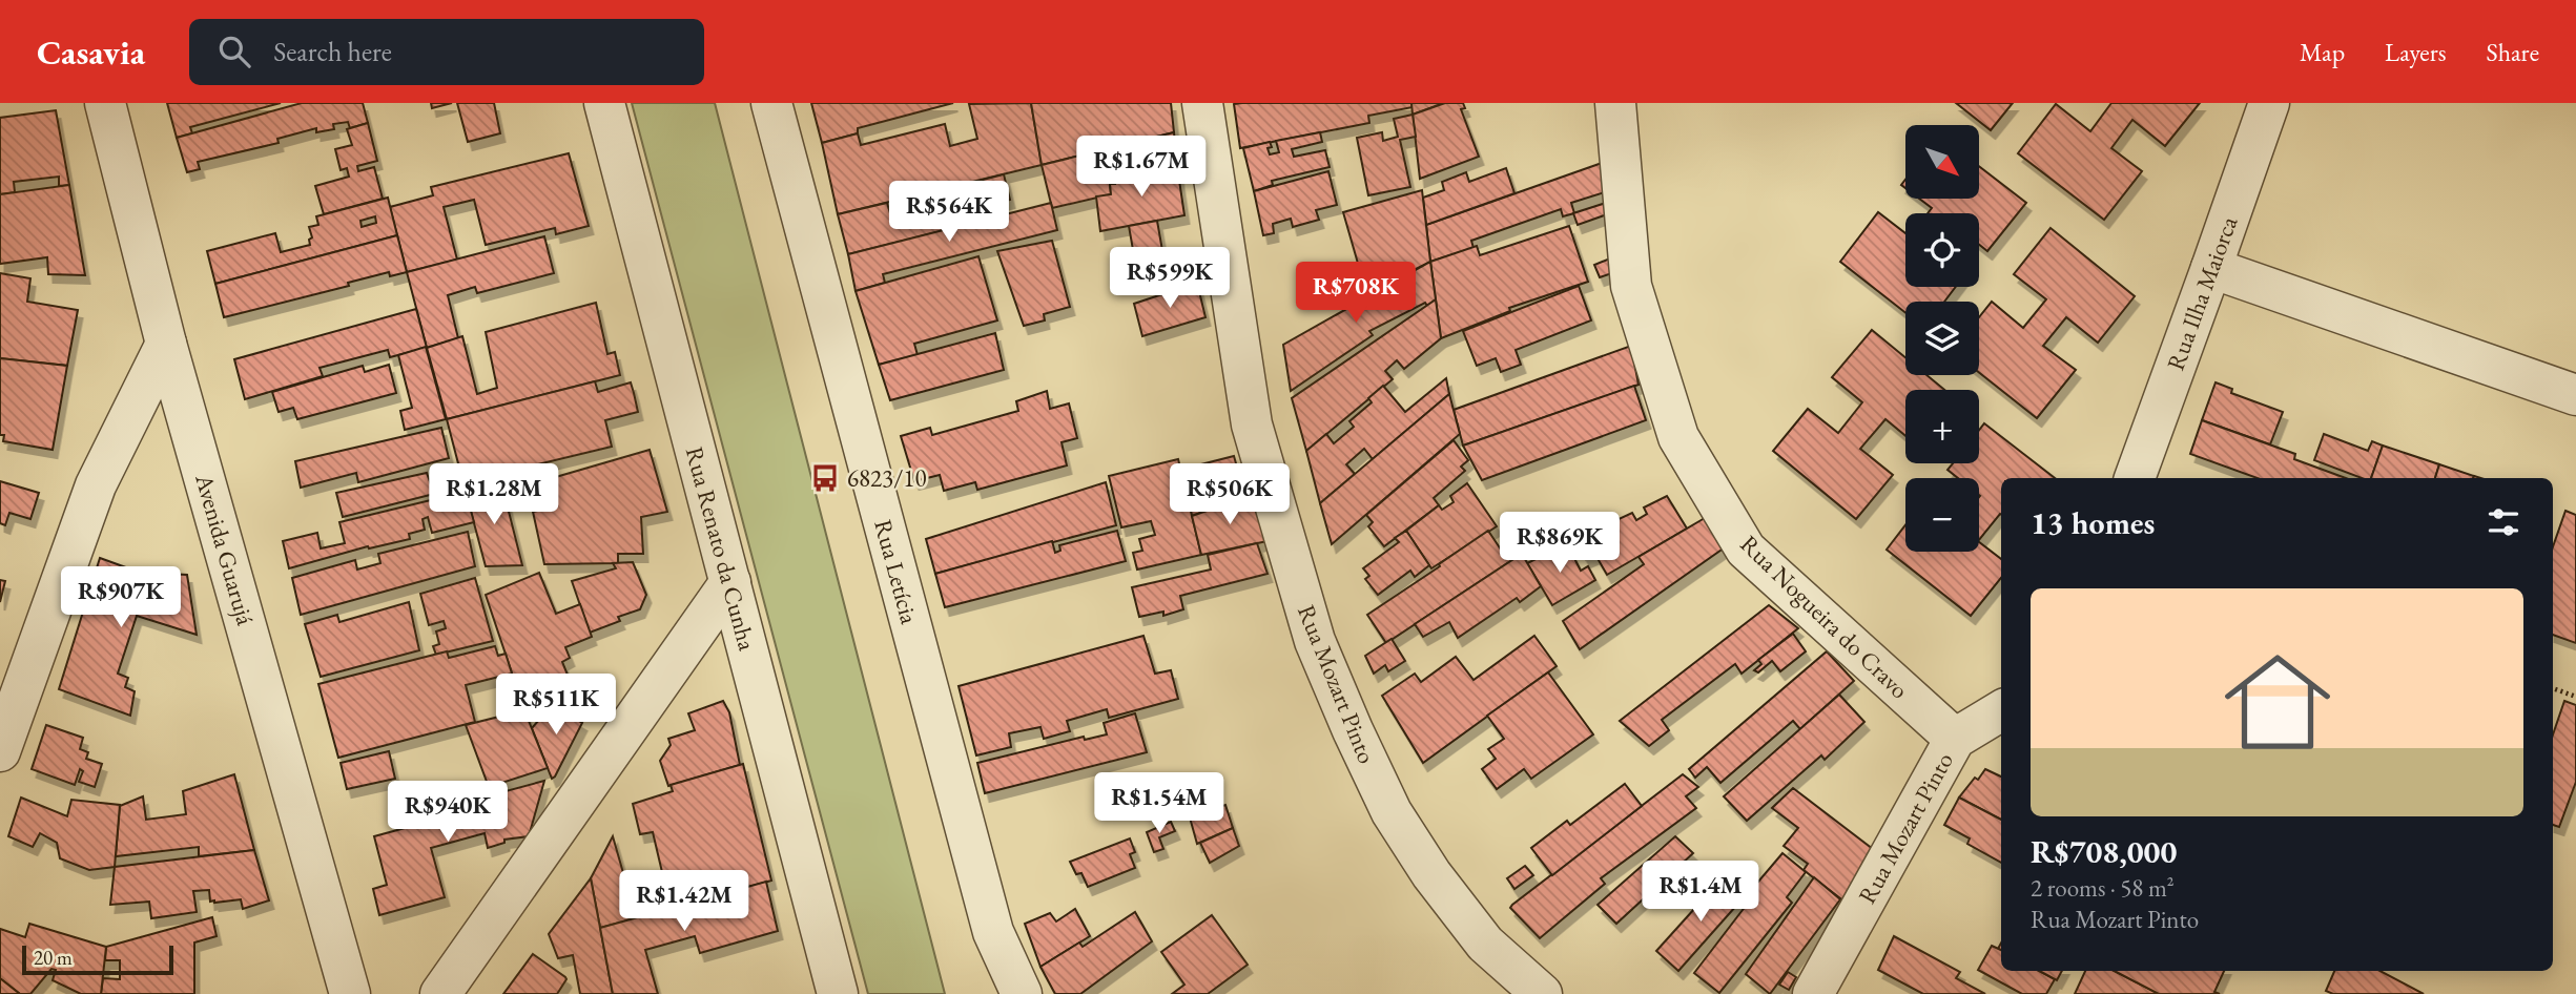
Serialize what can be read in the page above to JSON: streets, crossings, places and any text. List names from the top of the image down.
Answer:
{
  "streets": {
    "street": [
      "Rua Ilha Maiorca",
      "Rua Renato da Cunha",
      "Avenida Guarujá",
      "Rua Letícia",
      "Rua Nogueira do Cravo",
      "Rua Mozart Pinto"
    ]
  },
  "crossings": [
    ["Rua Nogueira do Cravo", "Rua Mozart Pinto"]
  ],
  "places": {
    "bus stop": ["6823/10"]
  },
  "scale_bar": "20 m",
  "north": "bottom right",
  "page": {
    "header": "Casavia",
    "search": "Search here",
    "nav": ["Map", "Layers", "Share"],
    "map_buttons": ["+", "−"],
    "price": [
      "R$1.67M",
      "R$564K",
      "R$599K",
      "R$708K",
      "R$1.28M",
      "R$506K",
      "R$869K",
      "R$907K",
      "R$511K",
      "R$1.54M",
      "R$940K",
      "R$1.4M",
      "R$1.42M"
    ],
    "heading": "13 homes",
    "list": [
      {
        "name": "R$708,000",
        "note": "2 rooms · 58 m² · Rua Mozart Pinto"
      }
    ],
    "scale": "20 m"
  }
}
